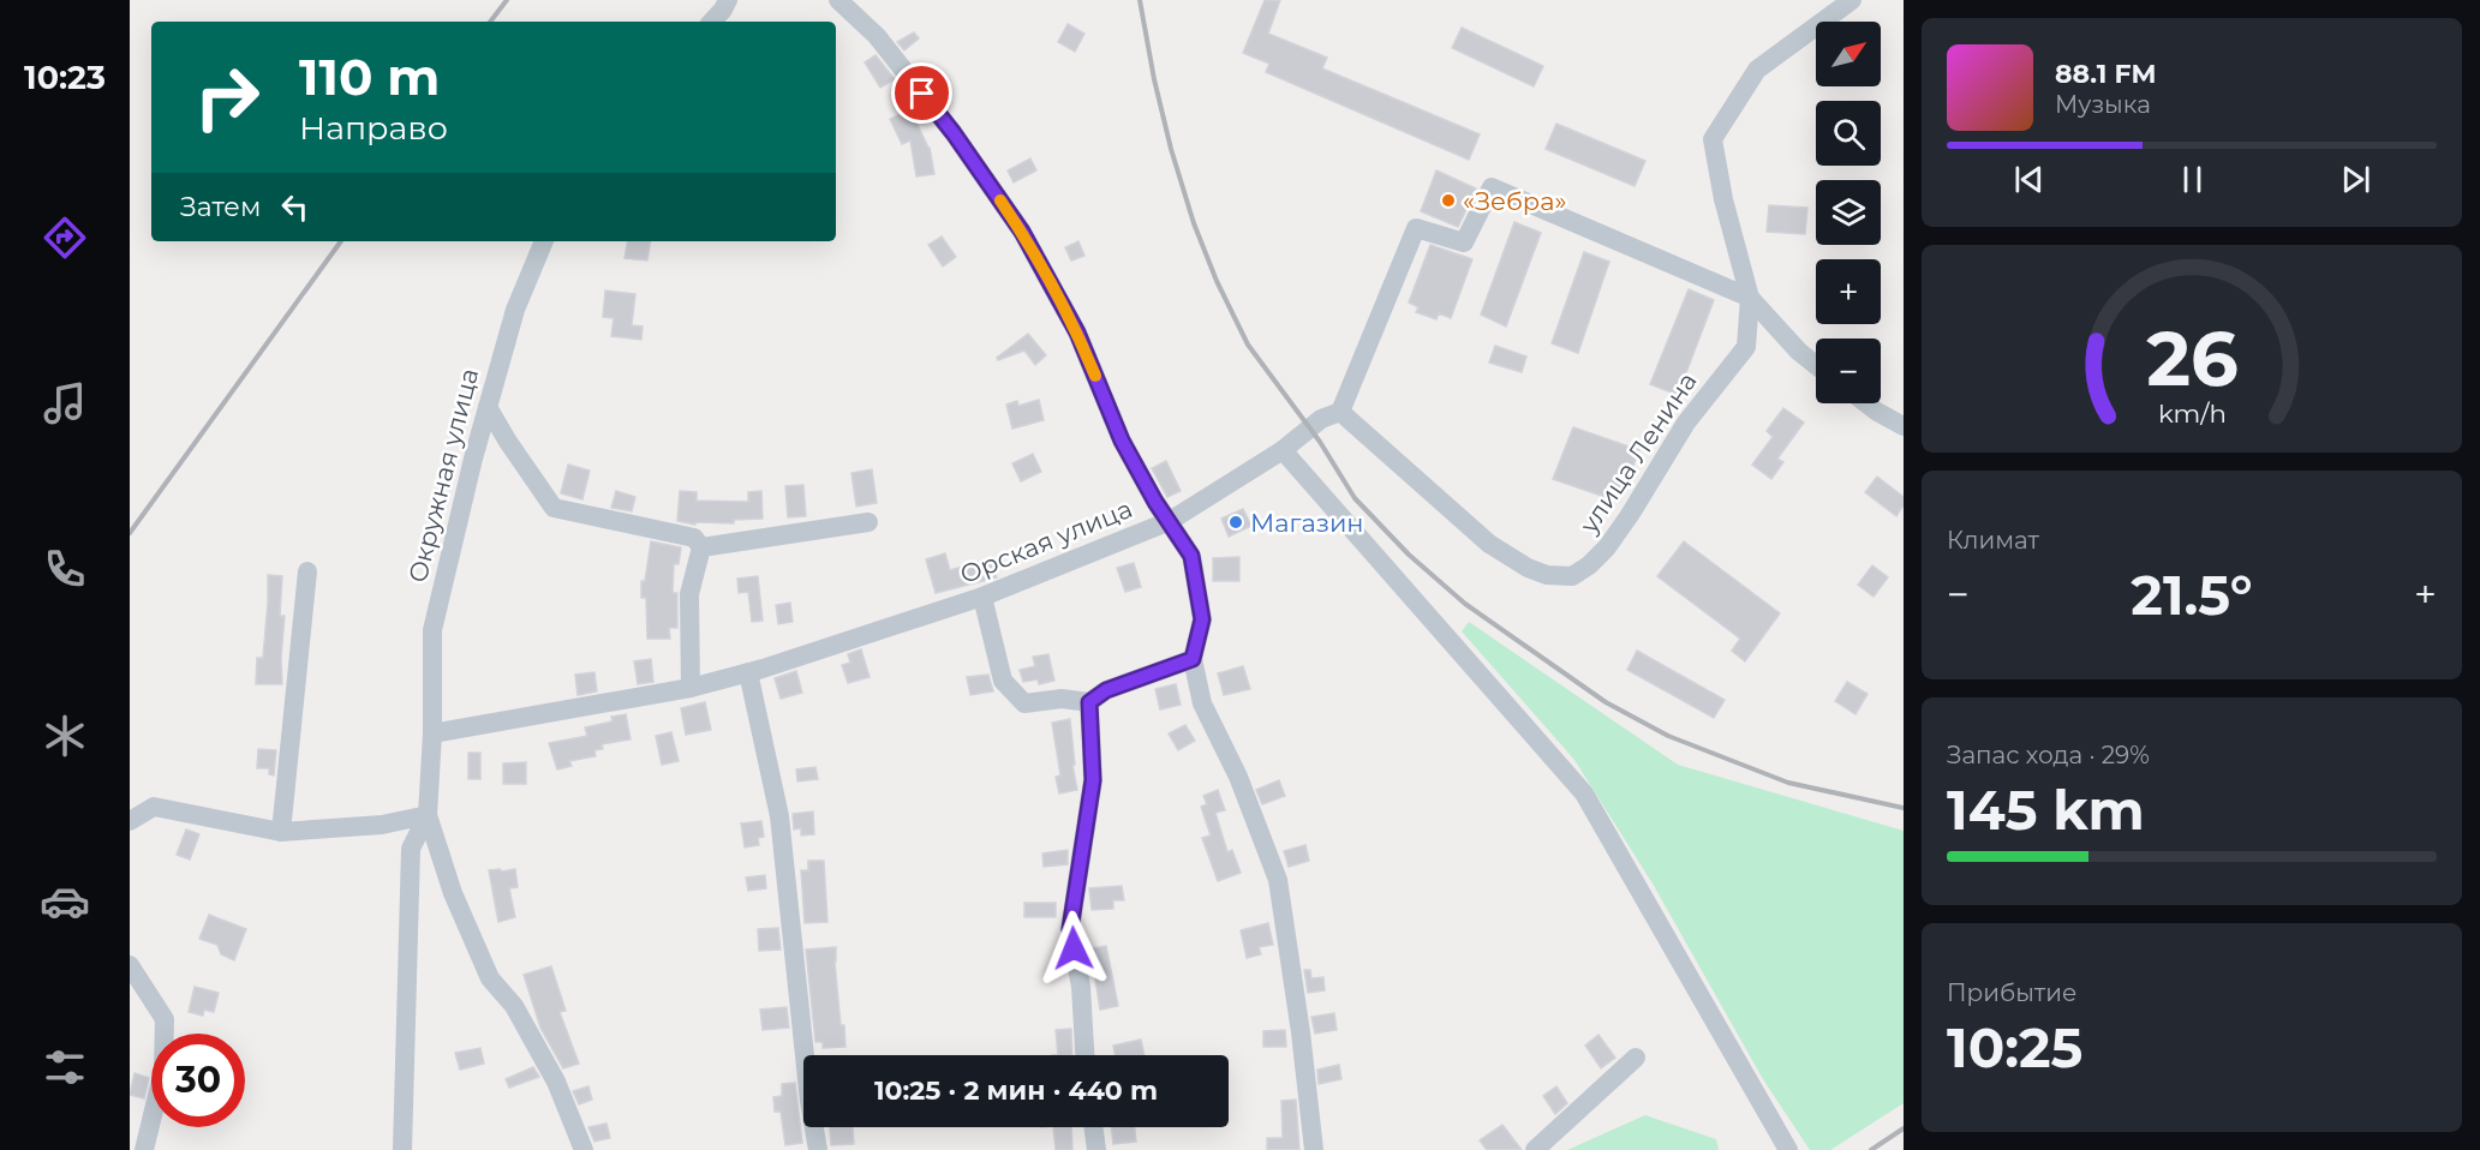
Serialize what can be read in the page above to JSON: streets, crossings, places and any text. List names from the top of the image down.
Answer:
{
  "streets": {
    "street": ["улица Ленина", "Окружная улица", "Орская улица"]
  },
  "crossings": [
    ["улица Ленина", "Орская улица"],
    ["Окружная улица", "Орская улица"]
  ],
  "places": ["«Зебра»", "Магазин"],
  "north": "top right",
  "page": {
    "tabs": "10:23",
    "map_buttons": ["+", "−"],
    "turn": ["110 m", "Направо"],
    "song": ["88.1 FM", "Музыка"],
    "then": "Затем",
    "tile": [
      "Климат",
      ["Запас хода · 29%", "145 km"],
      ["Прибытие", "10:25"]
    ],
    "heat": ["−", "21.5°", "+"],
    "limit": "30",
    "trip": "10:25 · 2 мин · 440 m",
    "gauge": ["26", "km/h"]
  }
}
